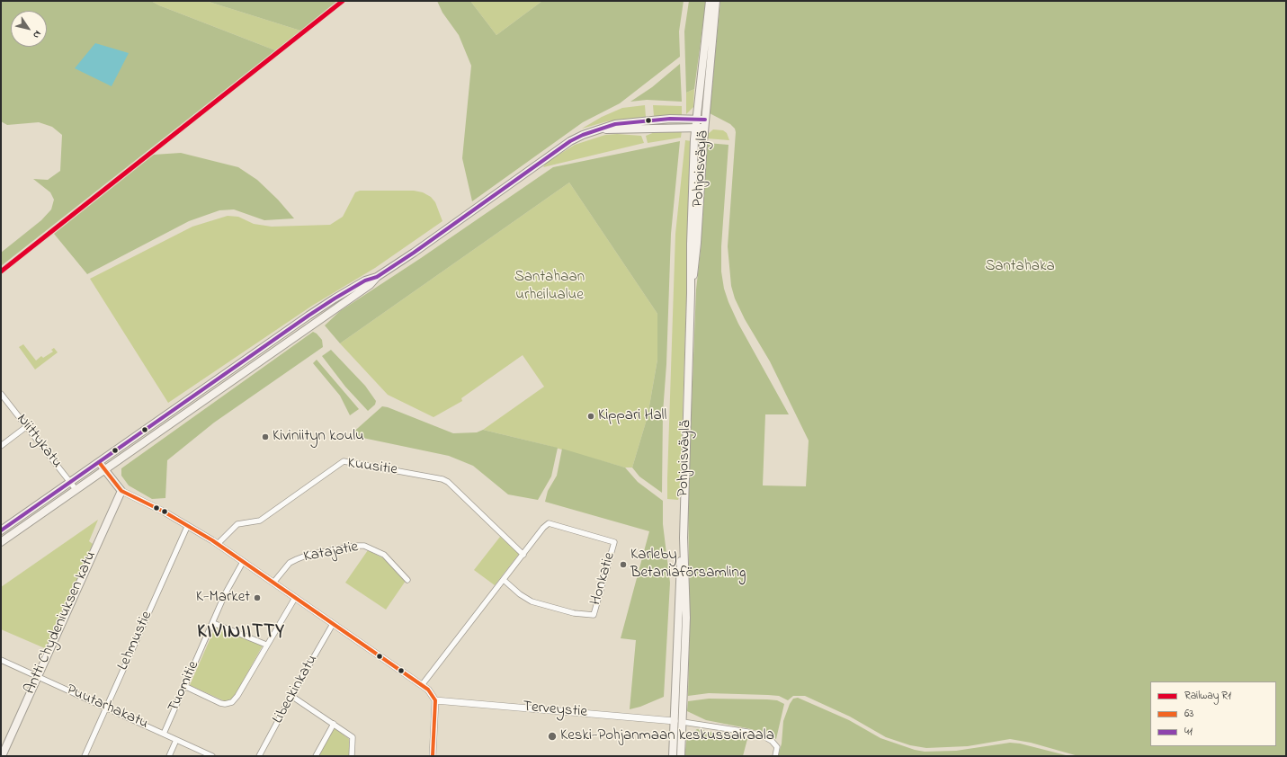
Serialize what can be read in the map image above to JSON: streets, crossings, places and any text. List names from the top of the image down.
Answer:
{
  "streets": {
    "main road": ["Pohjoisväylä", "Antti Chydeniuksen katu"],
    "street": [
      "Niittykatu",
      "Kuusitie",
      "Katajatie",
      "Honkatie",
      "Lehmustie",
      "Tuomitie",
      "Libeckinkatu",
      "Puutarhakatu",
      "Terveystie"
    ]
  },
  "crossings": [
    ["Pohjoisväylä", "Terveystie"],
    ["Kuusitie", "Honkatie"],
    ["Antti Chydeniuksen katu", "Puutarhakatu"],
    ["Lehmustie", "Puutarhakatu"],
    ["Tuomitie", "Puutarhakatu"]
  ],
  "districts": ["KIVINIITTY"],
  "parks": ["Santahaka", "Santahaan urheilualue"],
  "places": [
    "Kippari Hall",
    "Kiviniityn koulu",
    "Karleby Betaniaförsamling",
    "K-Market",
    "Keski-Pohjanmaan keskussairaala"
  ],
  "lines": ["rail line R1", "transit line 41", "transit line 63"],
  "legend": ["Railway R1", "63", "41"],
  "north": "bottom right"
}
